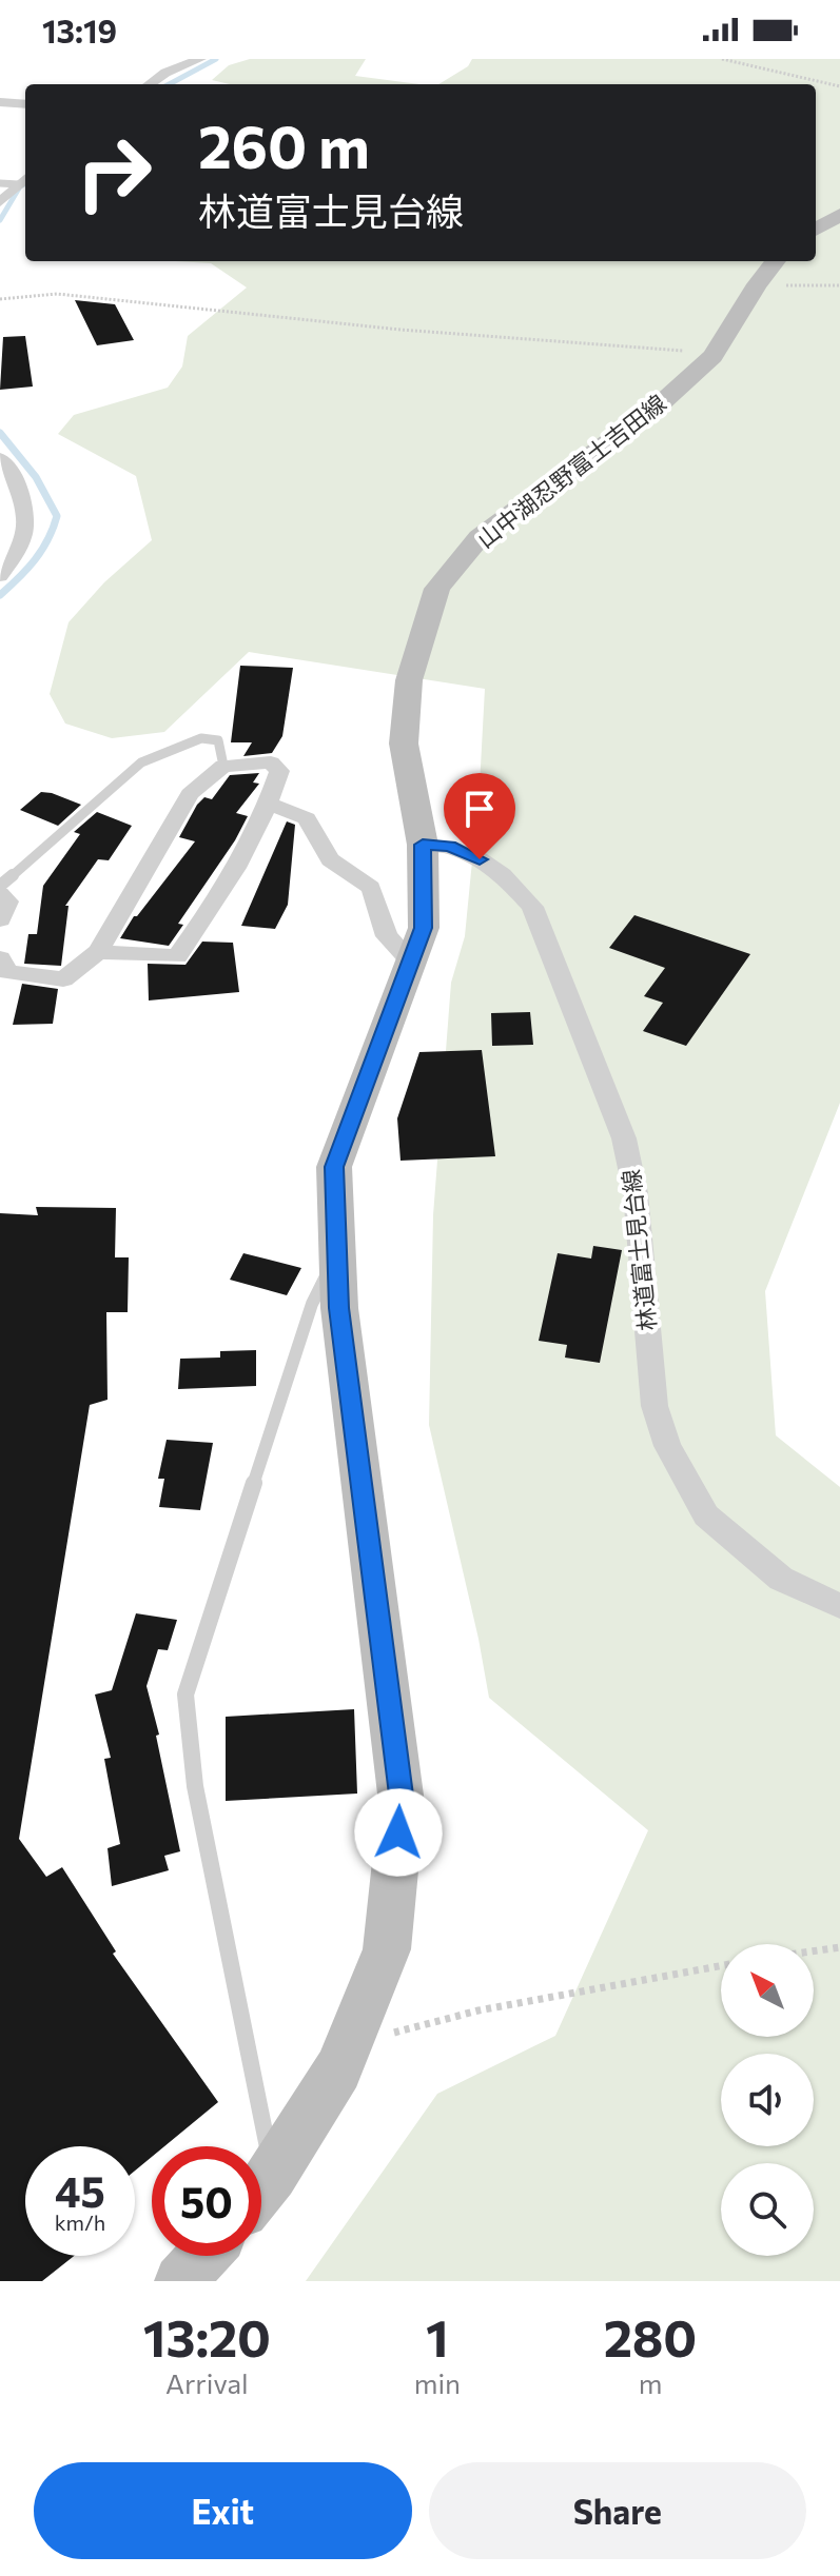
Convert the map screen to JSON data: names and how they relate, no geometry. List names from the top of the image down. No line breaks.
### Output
{"streets":{"main road":["山中湖忍野富士吉田線"],"street":["林道富士見台線"]},"crossings":[["山中湖忍野富士吉田線","林道富士見台線"]],"north":"top left","page":{"status":"13:19","turn":["260 m","林道富士見台線"],"speed":"45 km/h","limit":"50","eta":["13:20","Arrival","1","min","280","m"],"buttons":["Exit","Share"]}}
